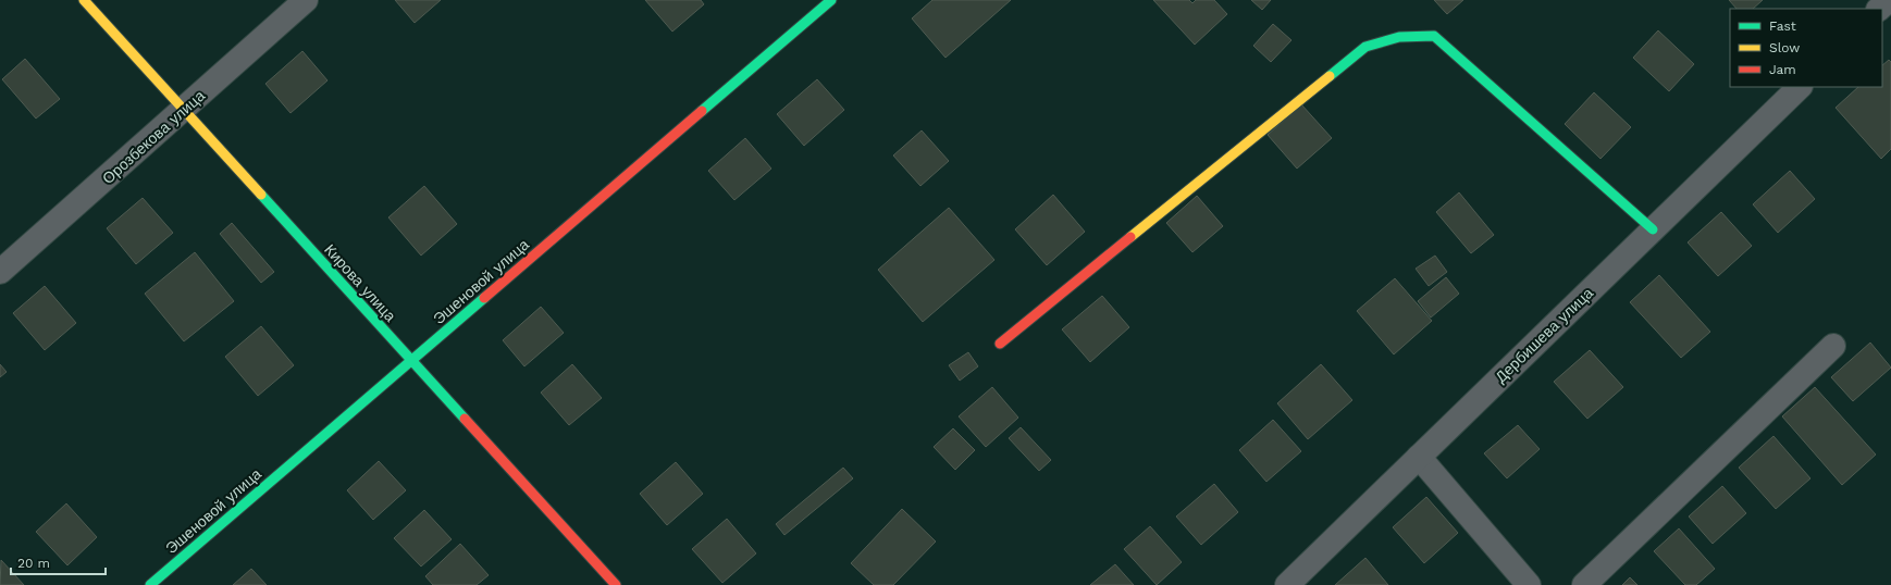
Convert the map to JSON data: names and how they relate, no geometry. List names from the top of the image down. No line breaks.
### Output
{"streets":{"street":["Орозбекова улица","Эшеновой улица","Кирова улица","Дербишева улица"]},"crossings":[["Орозбекова улица","Кирова улица"],["Эшеновой улица","Кирова улица"]],"legend":["Fast","Slow","Jam"],"scale_bar":"20 m"}
